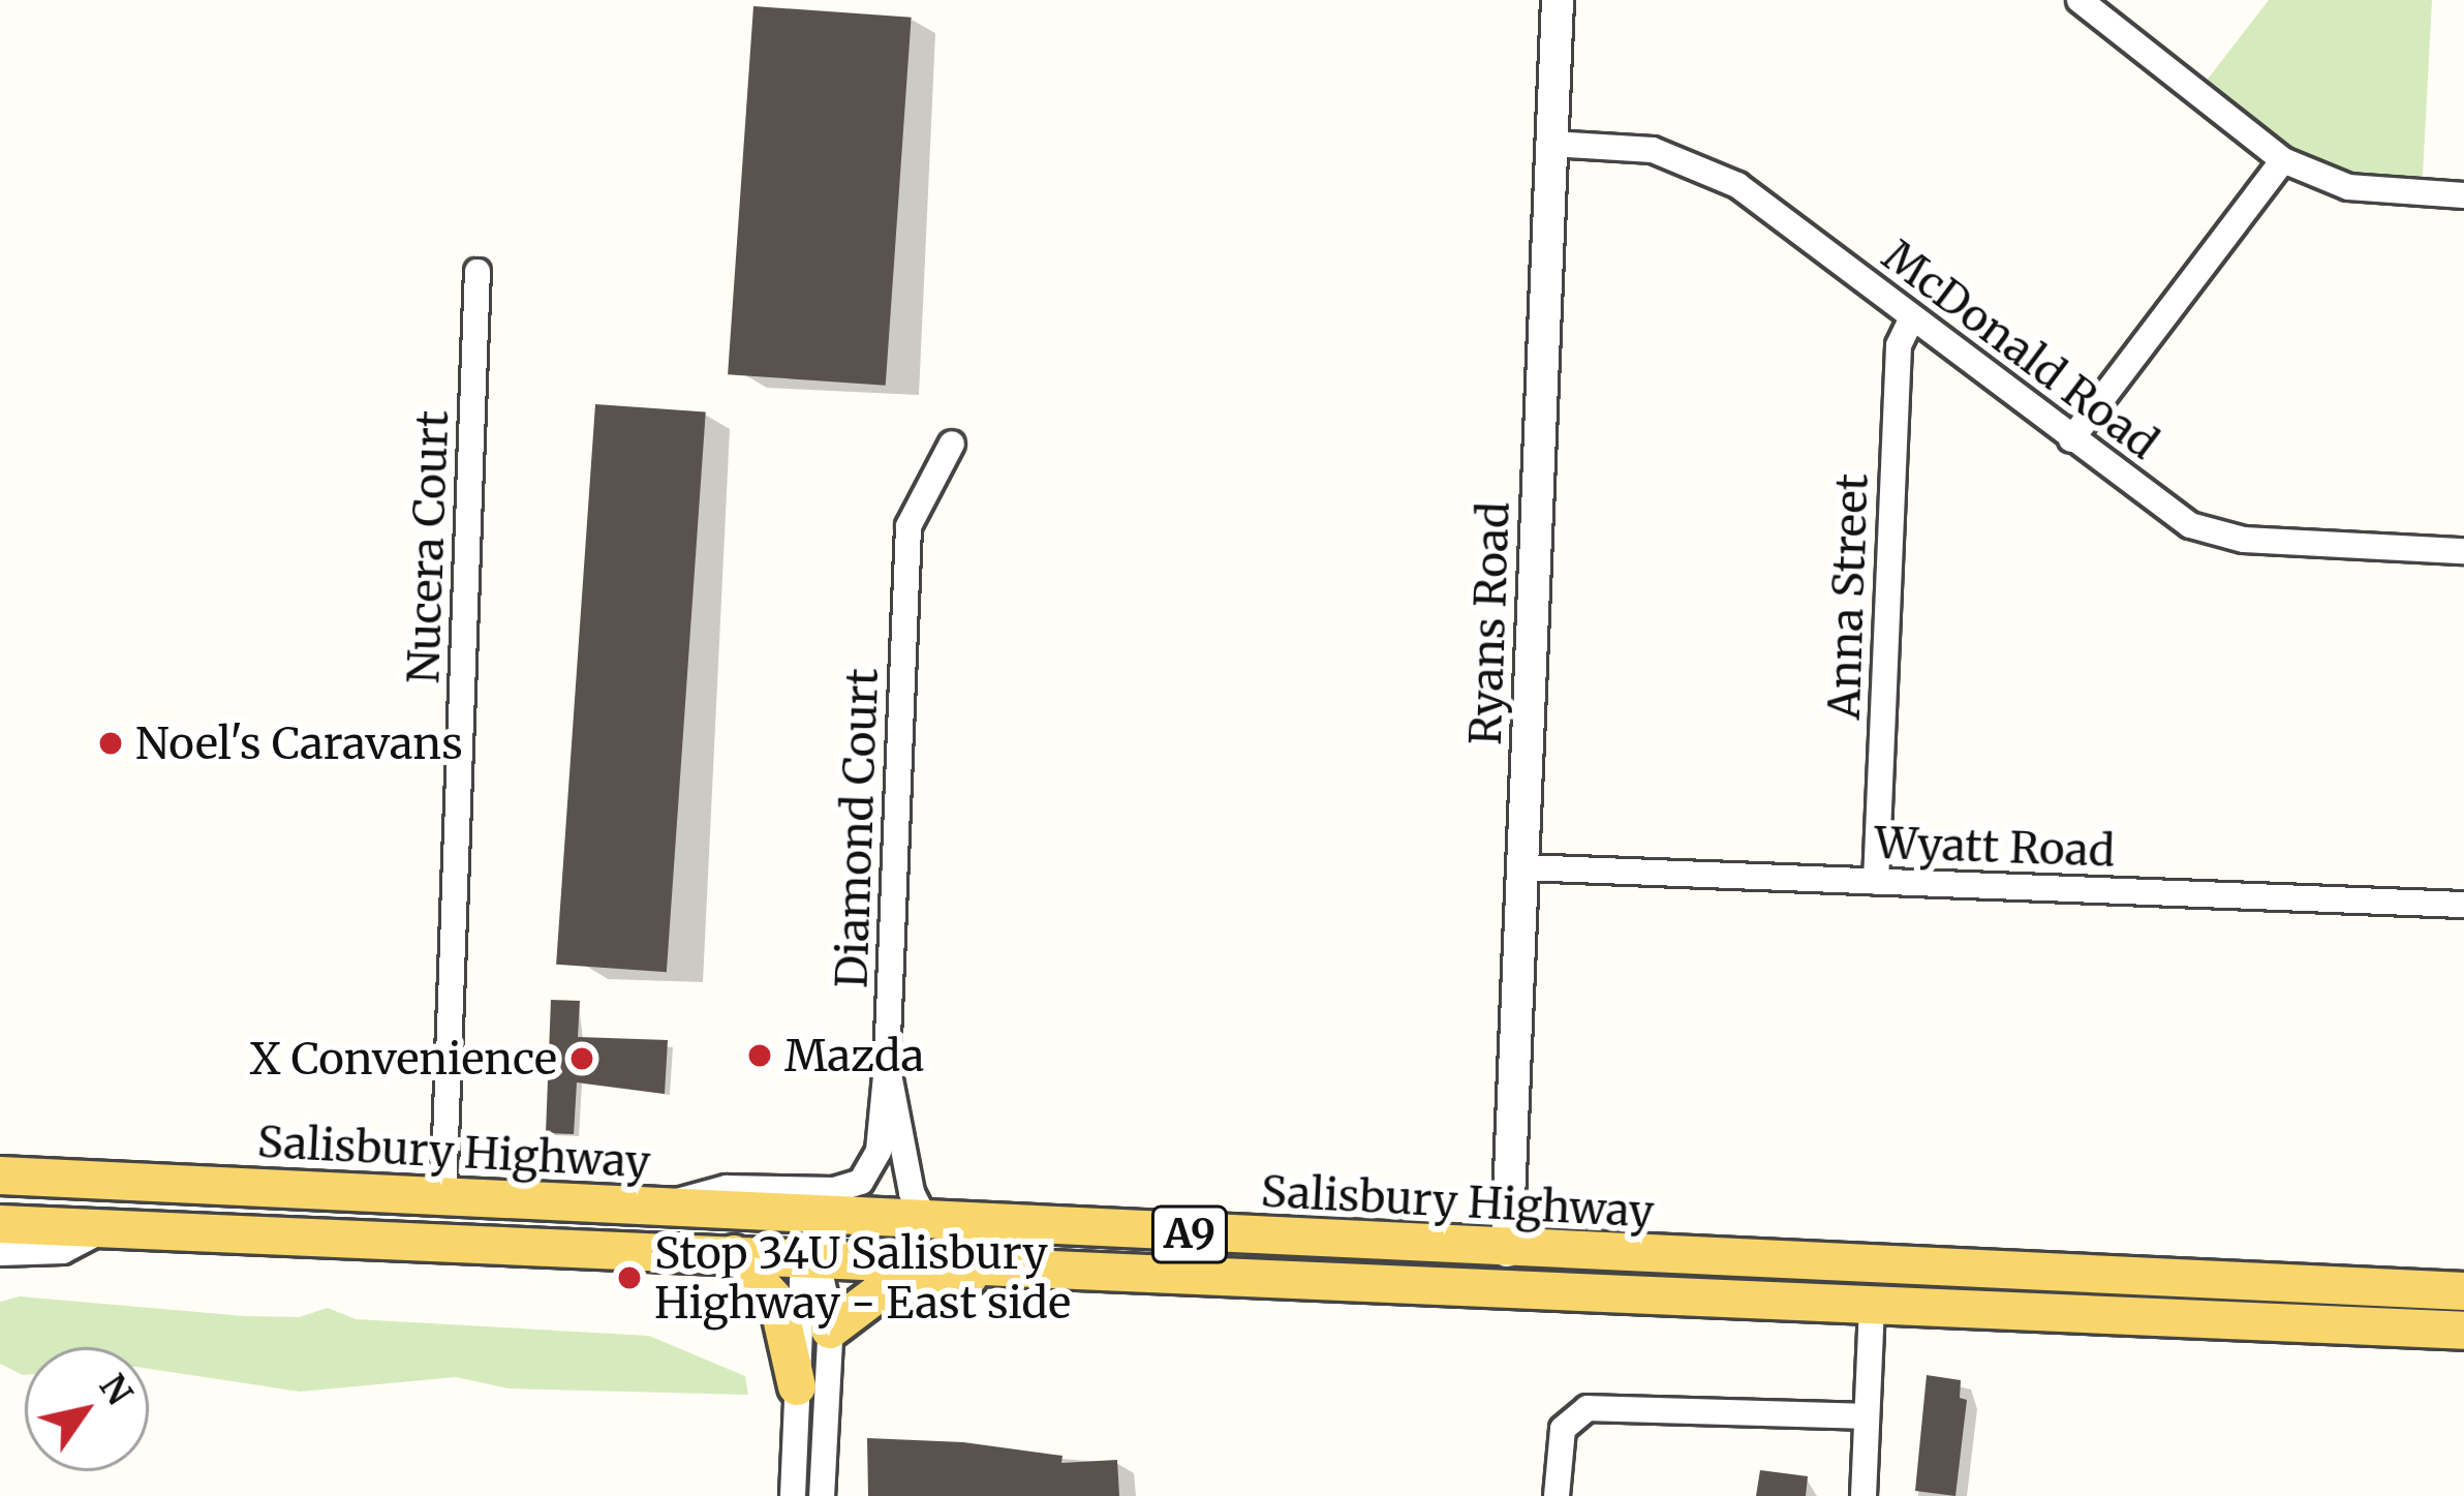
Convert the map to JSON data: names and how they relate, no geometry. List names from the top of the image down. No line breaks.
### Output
{"streets":{"main road":["Salisbury Highway","A9"],"street":["McDonald Road","Nucera Court","Anna Street","Ryans Road","Diamond Court","Wyatt Road"]},"crossings":[["McDonald Road","Anna Street"],["McDonald Road","Ryans Road"],["Nucera Court","Salisbury Highway"],["Anna Street","Wyatt Road"],["Ryans Road","Wyatt Road"],["Ryans Road","Salisbury Highway"],["Diamond Court","Salisbury Highway"]],"places":["Noel's Caravans","Mazda","X Convenience","Stop 34U Salisbury Highway - East side"],"north":"top right"}
